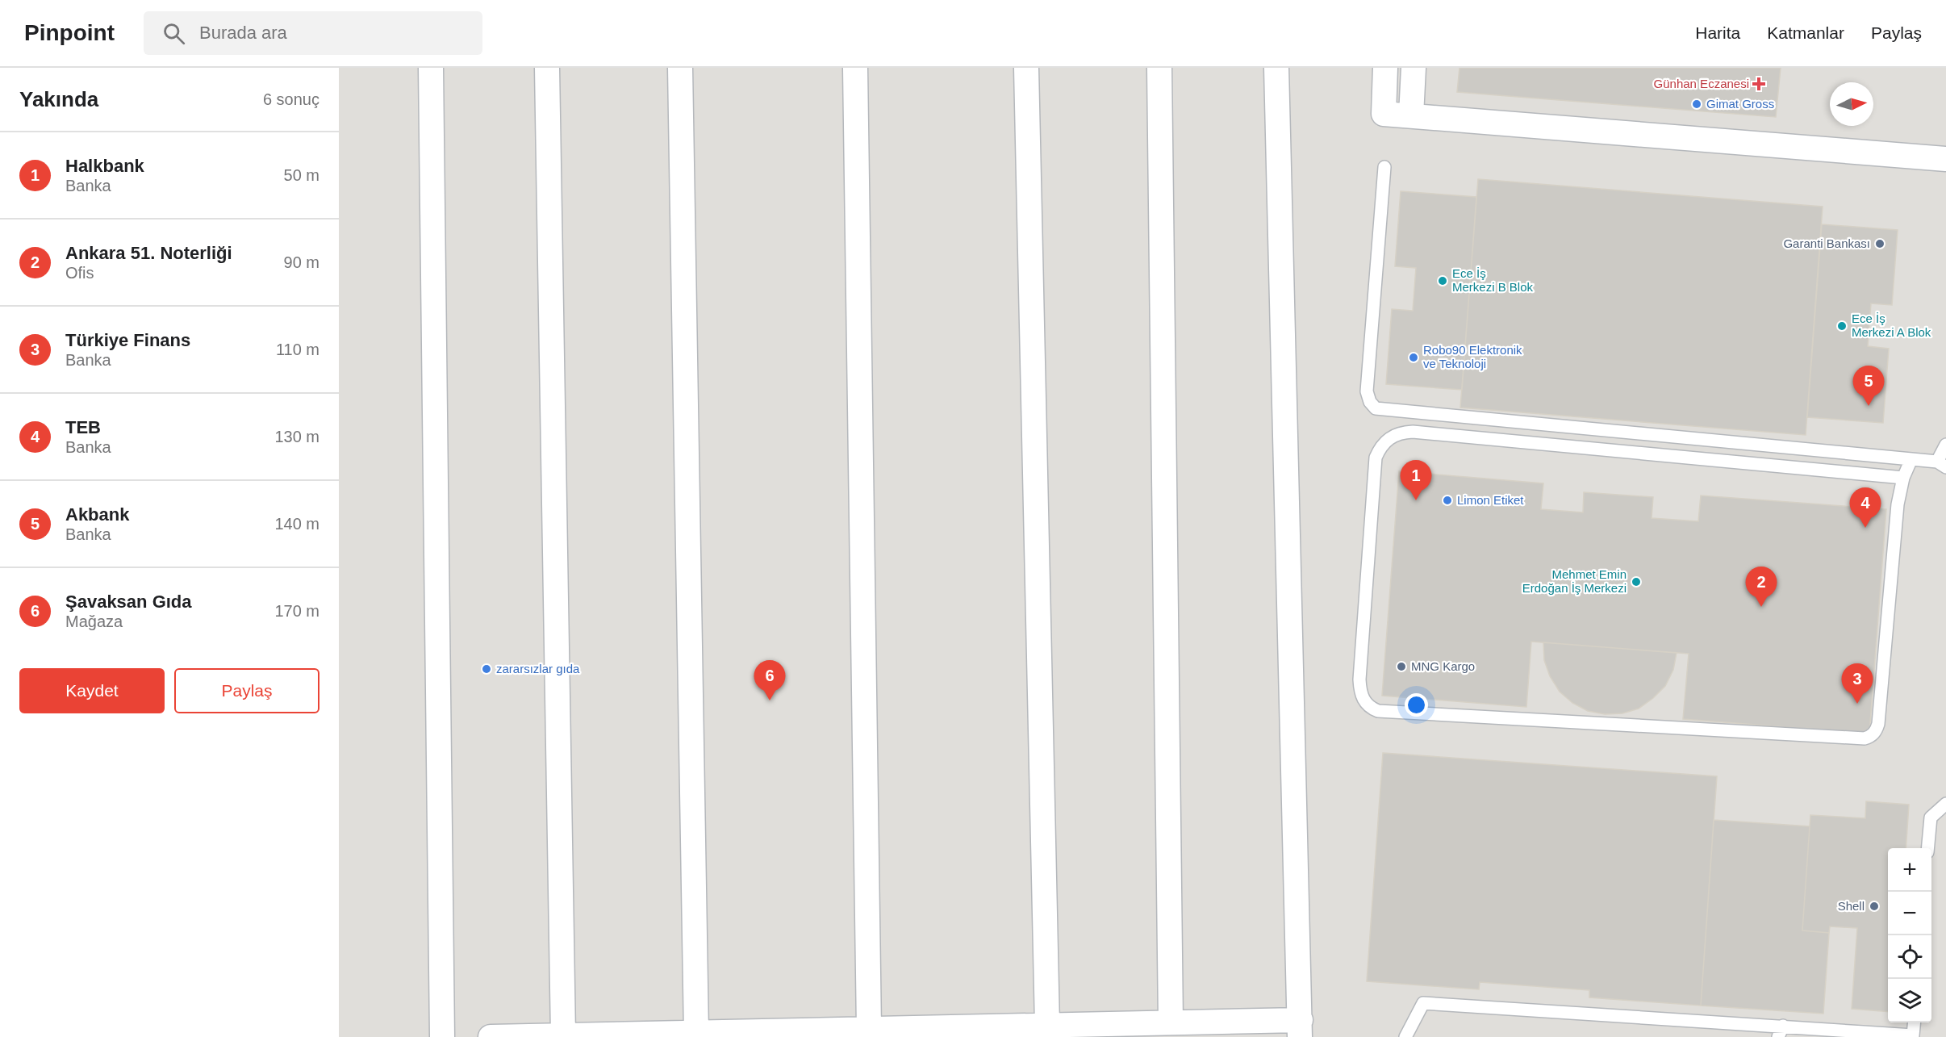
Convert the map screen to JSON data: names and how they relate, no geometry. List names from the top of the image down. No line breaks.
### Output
{"places":{"health":["Günhan Eczanesi"],"other":["Gimat Gross","Garanti Bankası","Ece İş Merkezi B Blok","Ece İş Merkezi A Blok","Robo90 Elektronik ve Teknoloji","Limon Etiket","Mehmet Emin Erdoğan İş Merkezi","MNG Kargo","zararsızlar gıda","Shell"]},"north":"right","page":{"header":"Pinpoint","search":"Burada ara","nav":["Harita","Katmanlar","Paylaş"],"heading":["Yakında","6 sonuç"],"list":[{"mark":"1","name":"Halkbank","note":"Banka","value":"50 m"},{"mark":"2","name":"Ankara 51. Noterliği","note":"Ofis","value":"90 m"},{"mark":"3","name":"Türkiye Finans","note":"Banka","value":"110 m"},{"mark":"4","name":"TEB","note":"Banka","value":"130 m"},{"mark":"5","name":"Akbank","note":"Banka","value":"140 m"},{"mark":"6","name":"Şavaksan Gıda","note":"Mağaza","value":"170 m"}],"pins":["5","1","4","2","6","3"],"buttons":["Kaydet","Paylaş"],"map_buttons":["+","−"]}}
